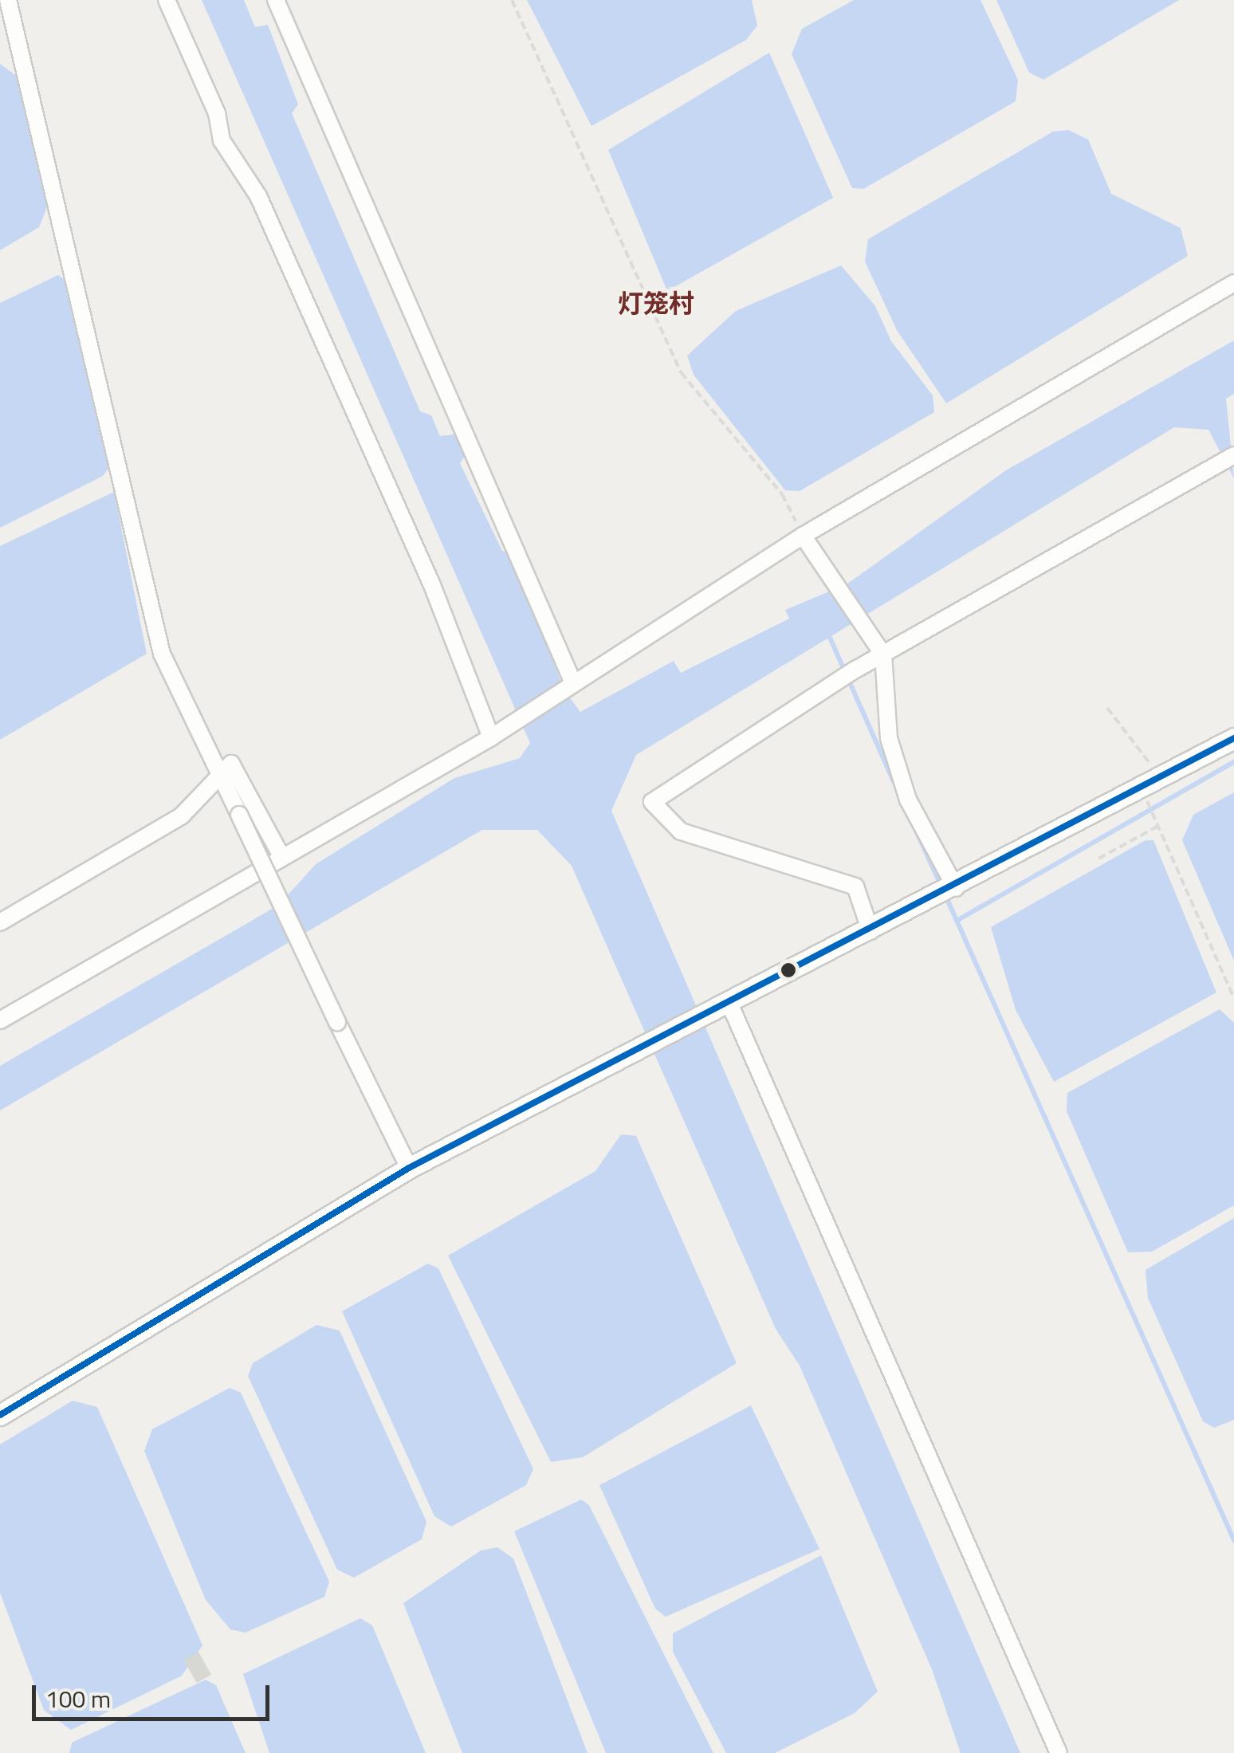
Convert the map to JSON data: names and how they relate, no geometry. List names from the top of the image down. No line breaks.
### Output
{"districts":["灯笼村"],"scale_bar":"100 m"}
